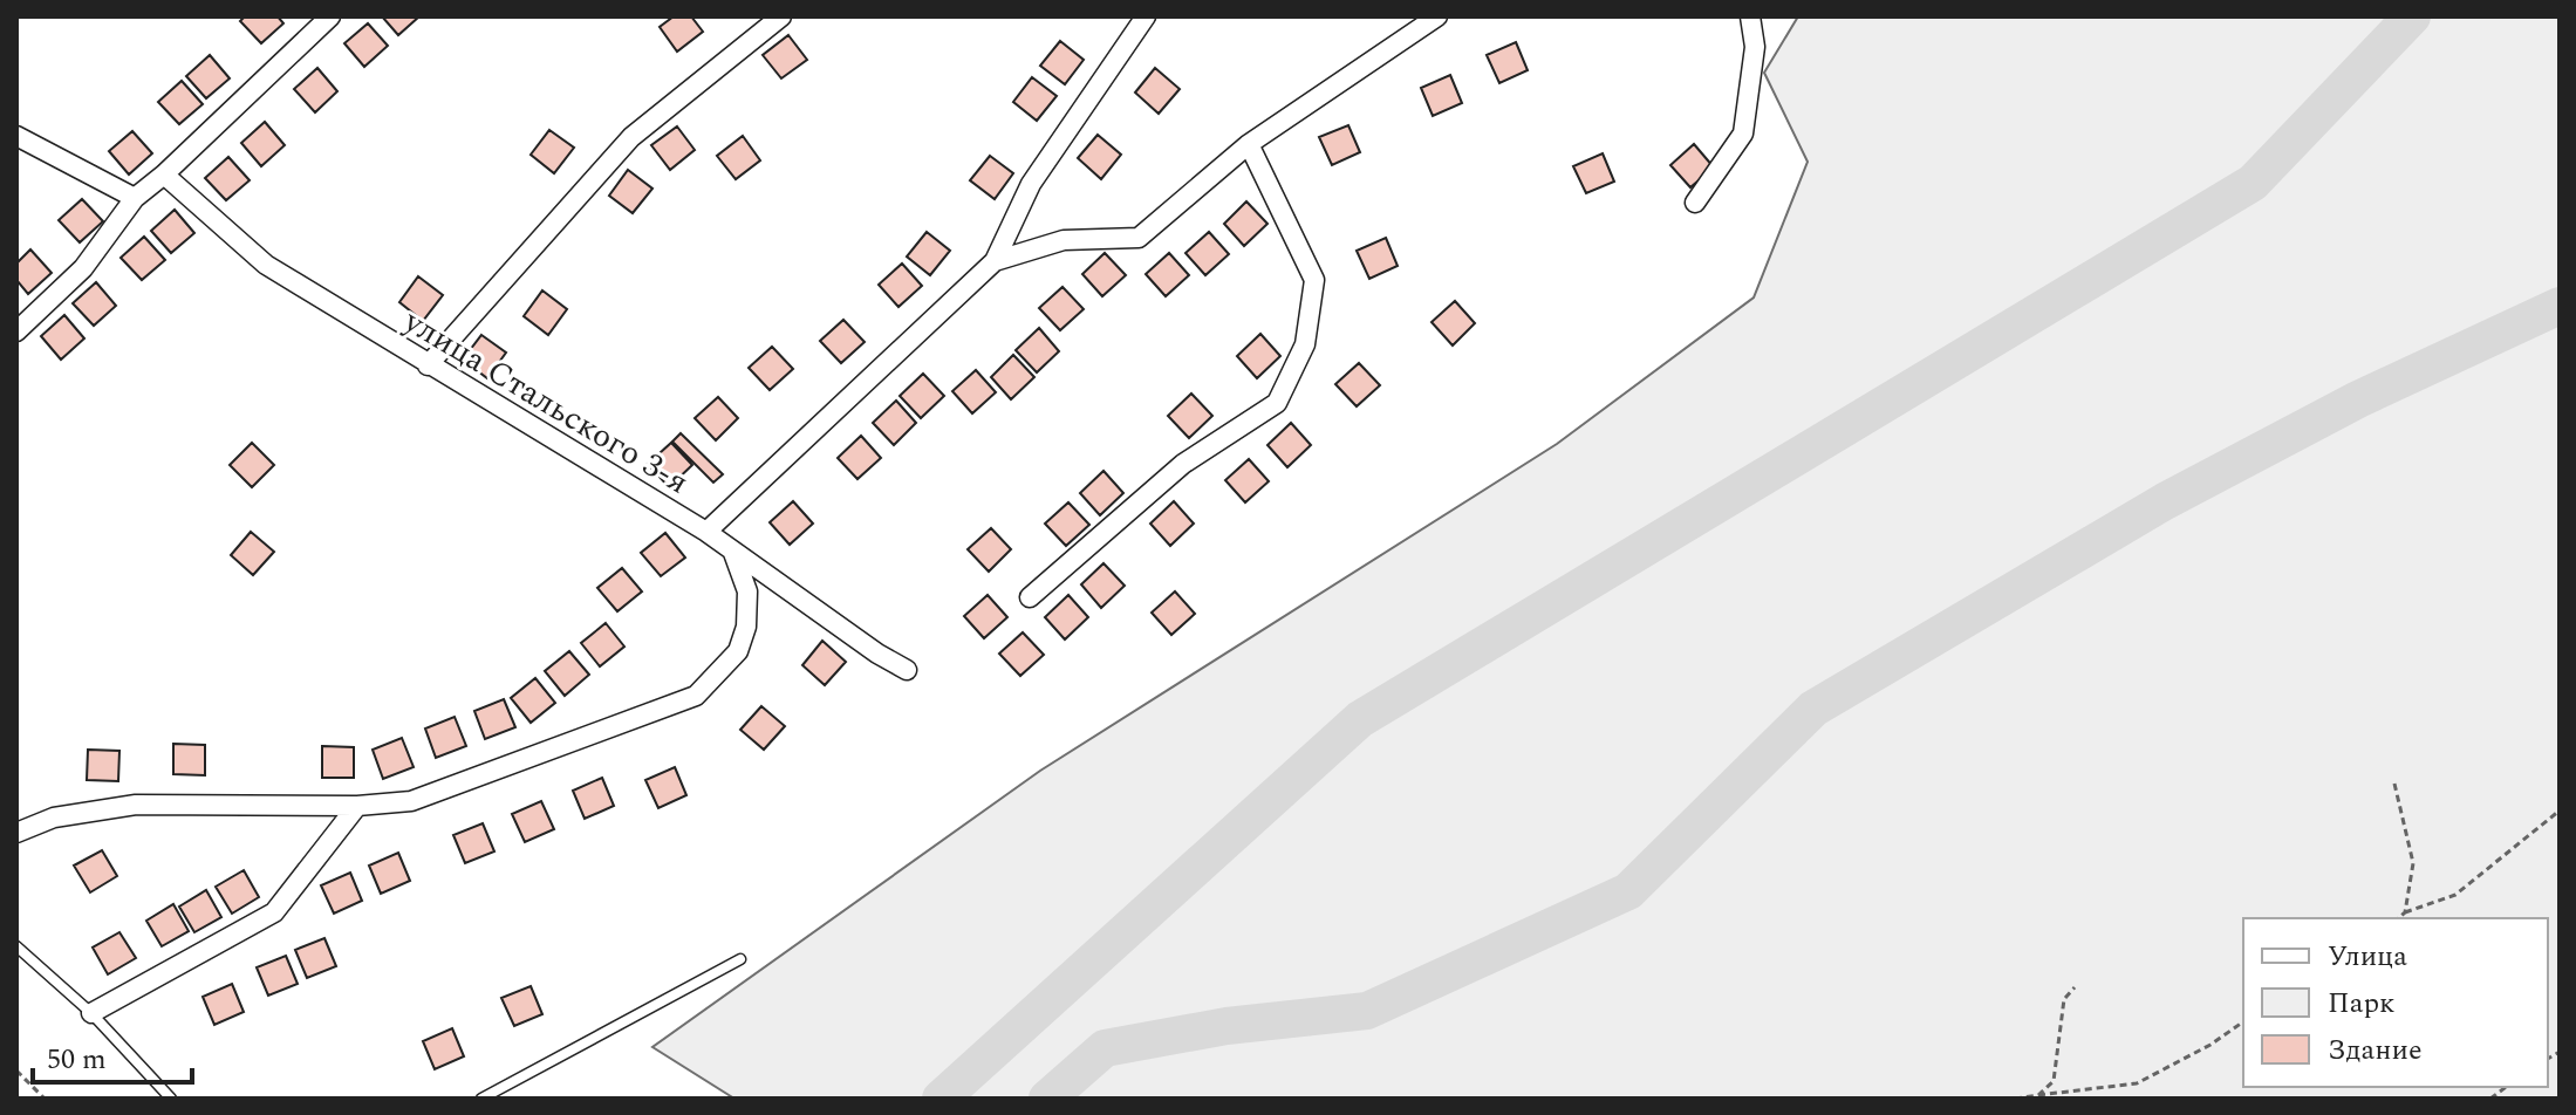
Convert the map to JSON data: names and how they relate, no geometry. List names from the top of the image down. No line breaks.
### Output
{"streets":{"street":["улица Стальского 3-я"]},"legend":["Улица","Парк","Здание"],"scale_bar":"50 m"}
